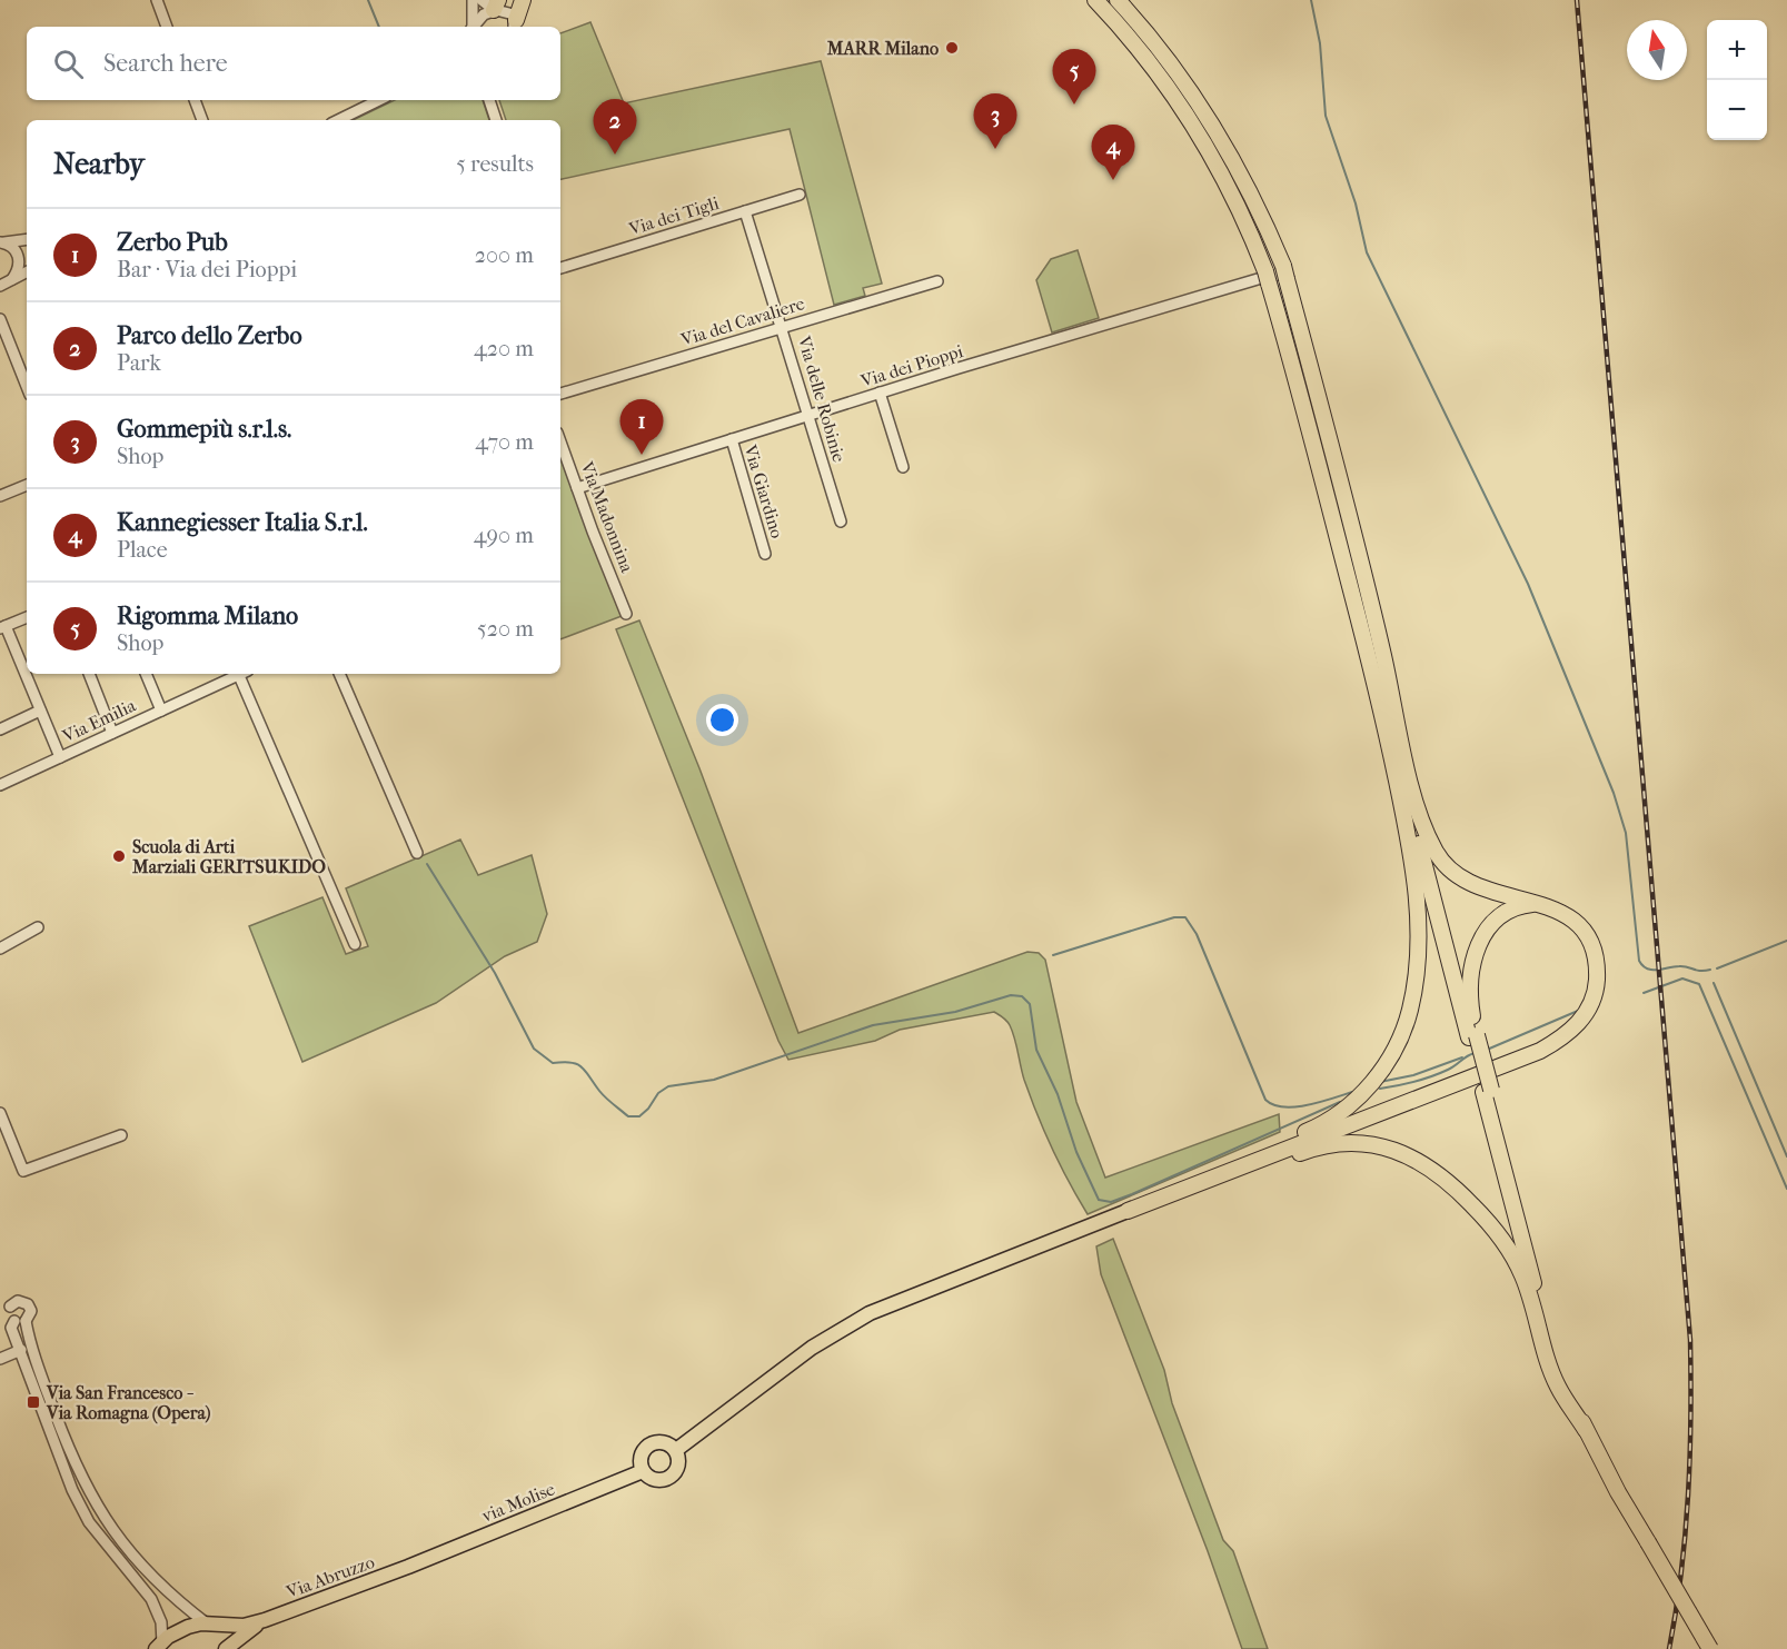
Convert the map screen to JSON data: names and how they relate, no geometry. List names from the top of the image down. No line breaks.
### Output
{"streets":{"main road":["via Molise","Via Abruzzo"],"street":["Via dei Tigli","Via del Cavaliere","Via dei Pioppi","Via delle Robinie","Via Giardino","Via Madonnina","Via Emilia"]},"crossings":[["Via dei Tigli","Via delle Robinie"],["Via del Cavaliere","Via delle Robinie"],["Via dei Pioppi","Via delle Robinie"],["Via dei Pioppi","Via Giardino"],["Via dei Pioppi","Via Madonnina"],["via Molise","Via Abruzzo"]],"places":{"other":["MARR Milano","Scuola di Arti Marziali GERITSUKIDO"],"transit":["Via San Francesco - Via Romagna (Opera)"]},"north":"top","page":{"map_buttons":["+","−"],"search":"Search here","pins":["5","3","2","4","1"],"heading":["Nearby","5 results"],"list":[{"mark":"1","name":"Zerbo Pub","note":"Bar · Via dei Pioppi","value":"200 m"},{"mark":"2","name":"Parco dello Zerbo","note":"Park","value":"420 m"},{"mark":"3","name":"Gommepiù s.r.l.s.","note":"Shop","value":"470 m"},{"mark":"4","name":"Kannegiesser Italia S.r.l.","note":"Place","value":"490 m"},{"mark":"5","name":"Rigomma Milano","note":"Shop","value":"520 m"}]}}
